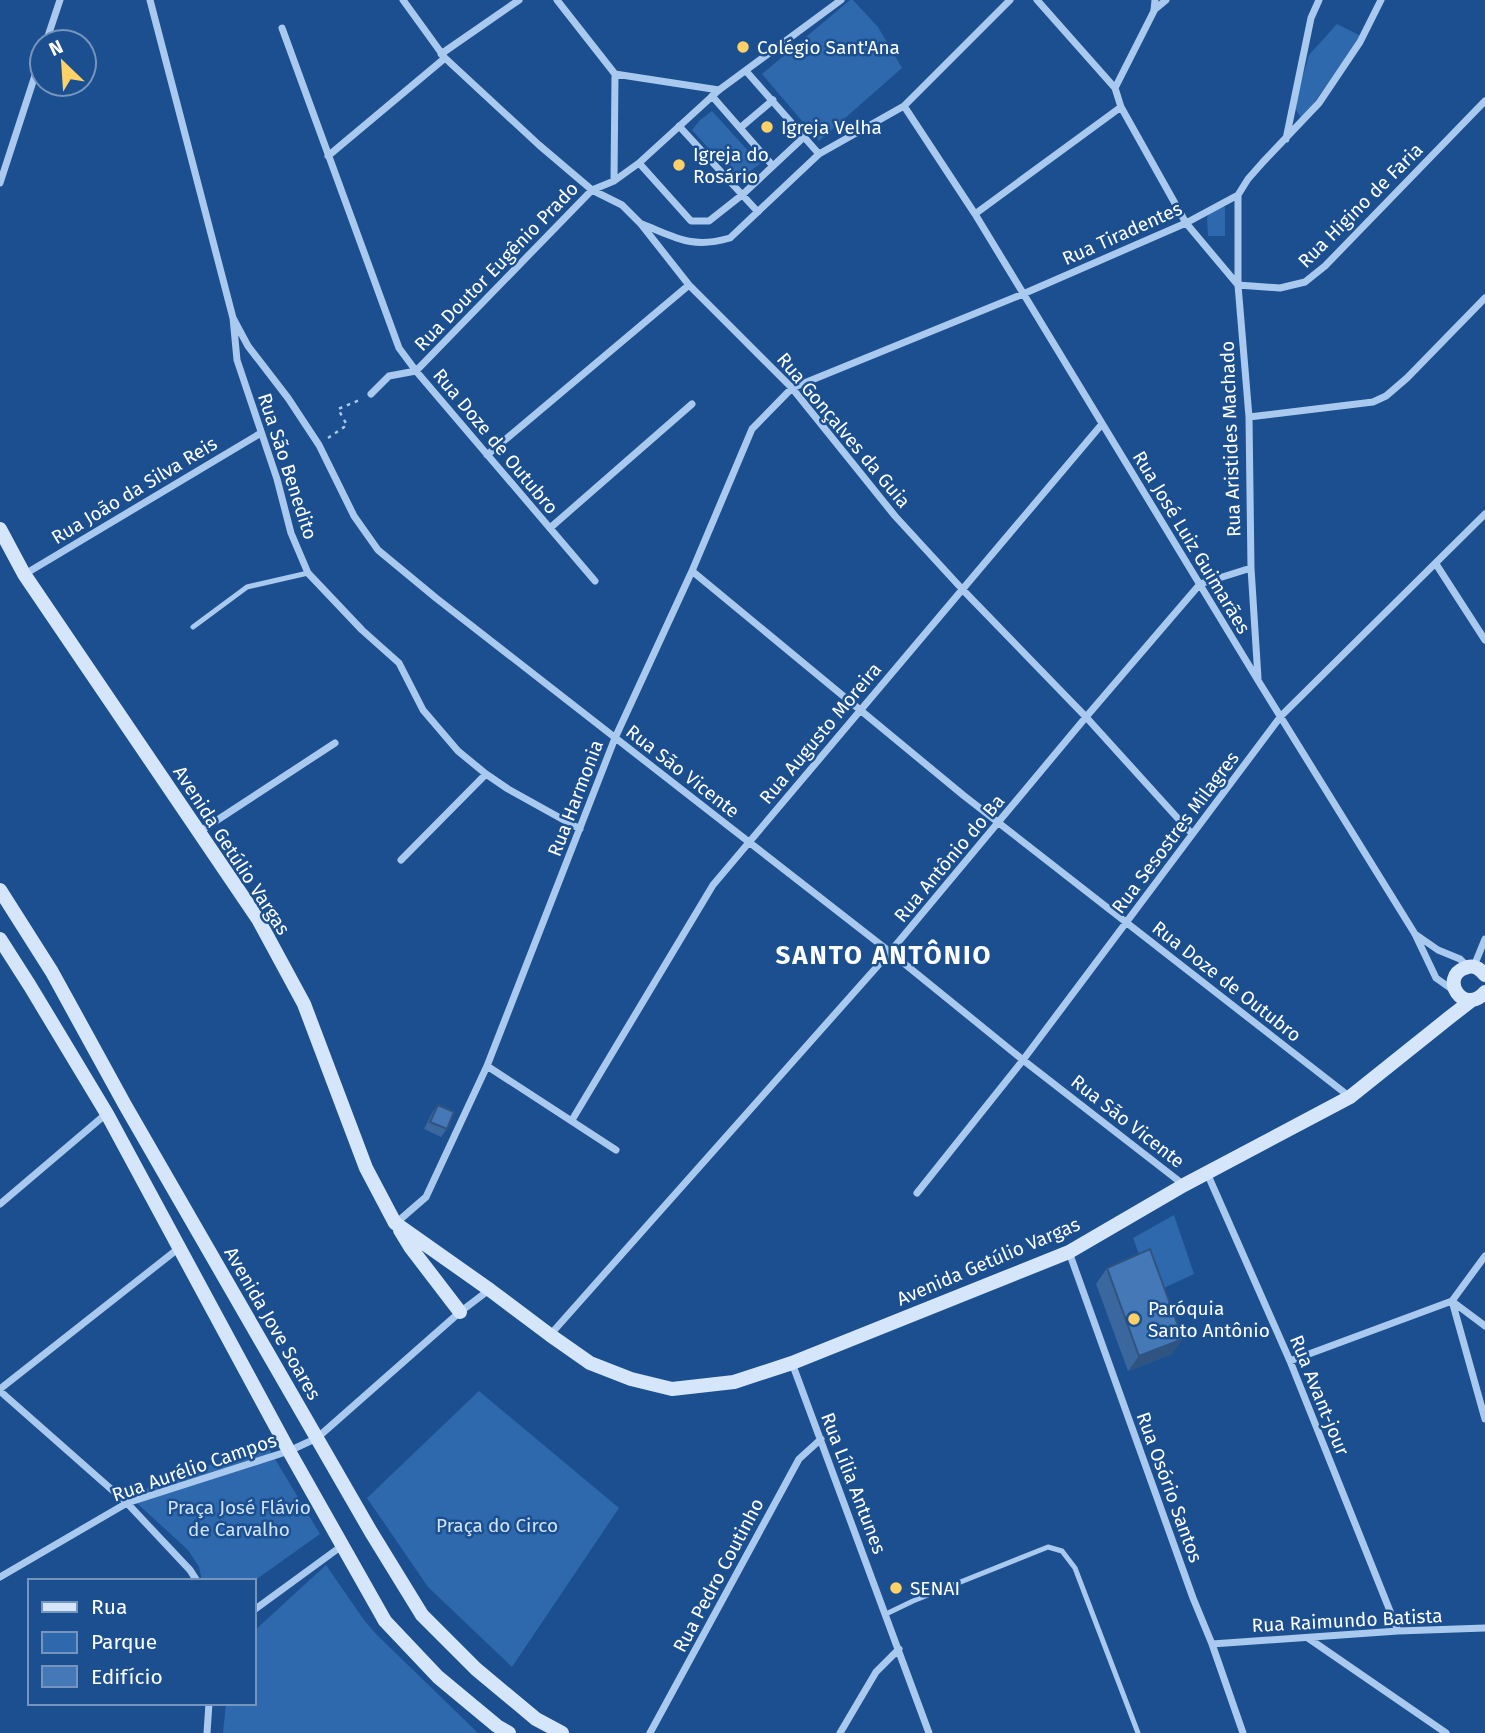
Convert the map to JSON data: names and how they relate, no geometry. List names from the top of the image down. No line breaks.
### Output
{"streets":{"street":["Rua Higino de Faria","Rua Tiradentes","Rua Doutor Eugênio Prado","Rua Gonçalves da Guia","Rua Aristides Machado","Rua Doze de Outubro","Rua São Benedito","Rua João da Silva Reis","Rua José Luiz Guimarães","Rua Augusto Moreira","Rua São Vicente","Rua Harmonia","Rua Sesostres Milagres","Avenida Getúlio Vargas","Rua Antônio do Ba","Avenida Jove Soares","Rua Avant-jour","Rua Aurélio Campos","Rua Lília Antunes","Rua Osório Santos","Rua Pedro Coutinho","Rua Raimundo Batista"]},"crossings":[["Rua Higino de Faria","Rua Aristides Machado"],["Rua Tiradentes","Rua Gonçalves da Guia"],["Rua Tiradentes","Rua Aristides Machado"],["Rua Tiradentes","Rua José Luiz Guimarães"],["Rua Tiradentes","Rua Harmonia"],["Rua Doutor Eugênio Prado","Rua Gonçalves da Guia"],["Rua Doutor Eugênio Prado","Rua Doze de Outubro"],["Rua Gonçalves da Guia","Rua Augusto Moreira"],["Rua Gonçalves da Guia","Rua Harmonia"],["Rua Gonçalves da Guia","Rua Sesostres Milagres"],["Rua Gonçalves da Guia","Rua Antônio do Ba"],["Rua Aristides Machado","Rua José Luiz Guimarães"],["Rua Doze de Outubro","Rua Augusto Moreira"],["Rua Doze de Outubro","Rua Harmonia"],["Rua Doze de Outubro","Rua Sesostres Milagres"],["Rua Doze de Outubro","Avenida Getúlio Vargas"],["Rua Doze de Outubro","Rua Antônio do Ba"],["Rua São Benedito","Rua João da Silva Reis"],["Rua São Benedito","Rua São Vicente"],["Rua São Benedito","Rua Harmonia"],["Rua João da Silva Reis","Avenida Getúlio Vargas"],["Rua José Luiz Guimarães","Rua Augusto Moreira"],["Rua José Luiz Guimarães","Rua Sesostres Milagres"],["Rua José Luiz Guimarães","Rua Antônio do Ba"],["Rua Augusto Moreira","Rua São Vicente"],["Rua São Vicente","Rua Harmonia"],["Rua São Vicente","Rua Sesostres Milagres"],["Rua São Vicente","Avenida Getúlio Vargas"],["Rua São Vicente","Rua Antônio do Ba"],["Rua Harmonia","Avenida Getúlio Vargas"],["Avenida Getúlio Vargas","Rua Antônio do Ba"],["Avenida Getúlio Vargas","Rua Avant-jour"],["Avenida Getúlio Vargas","Rua Lília Antunes"],["Avenida Getúlio Vargas","Rua Osório Santos"],["Rua Avant-jour","Rua Raimundo Batista"],["Rua Lília Antunes","Rua Pedro Coutinho"],["Rua Osório Santos","Rua Raimundo Batista"]],"districts":["SANTO ANTÔNIO"],"parks":["Praça José Flávio de Carvalho","Praça do Circo"],"places":["Colégio Sant'Ana","Igreja Velha","Igreja do Rosário","Paróquia Santo Antônio","SENAI"],"legend":["Rua","Parque","Edifício"],"north":"top left"}
